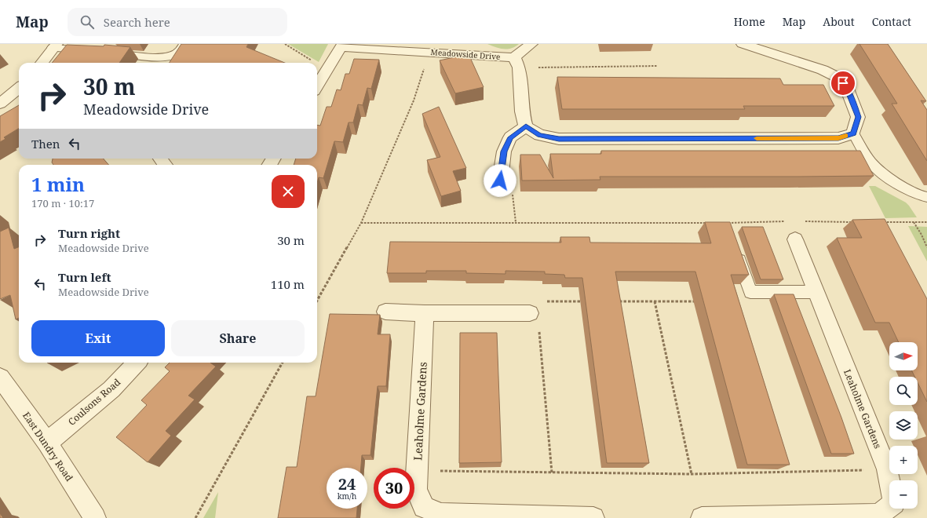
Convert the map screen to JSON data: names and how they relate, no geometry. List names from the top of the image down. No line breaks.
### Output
{"streets":{"street":["Meadowside Drive","Coulsons Road","Leaholme Gardens","East Dundry Road"]},"crossings":[["Coulsons Road","East Dundry Road"]],"north":"right","page":{"header":"Map","search":"Search here","nav":["Home","Map","About","Contact"],"turn":["30 m","Meadowside Drive"],"then":"Then","heading":["1 min","170 m · 10:17"],"list":[{"name":"Turn right","note":"Meadowside Drive","value":"30 m"},{"name":"Turn left","note":"Meadowside Drive","value":"110 m"}],"buttons":["Exit","Share"],"map_buttons":["+","−"],"speed":"24 km/h","limit":"30"}}
